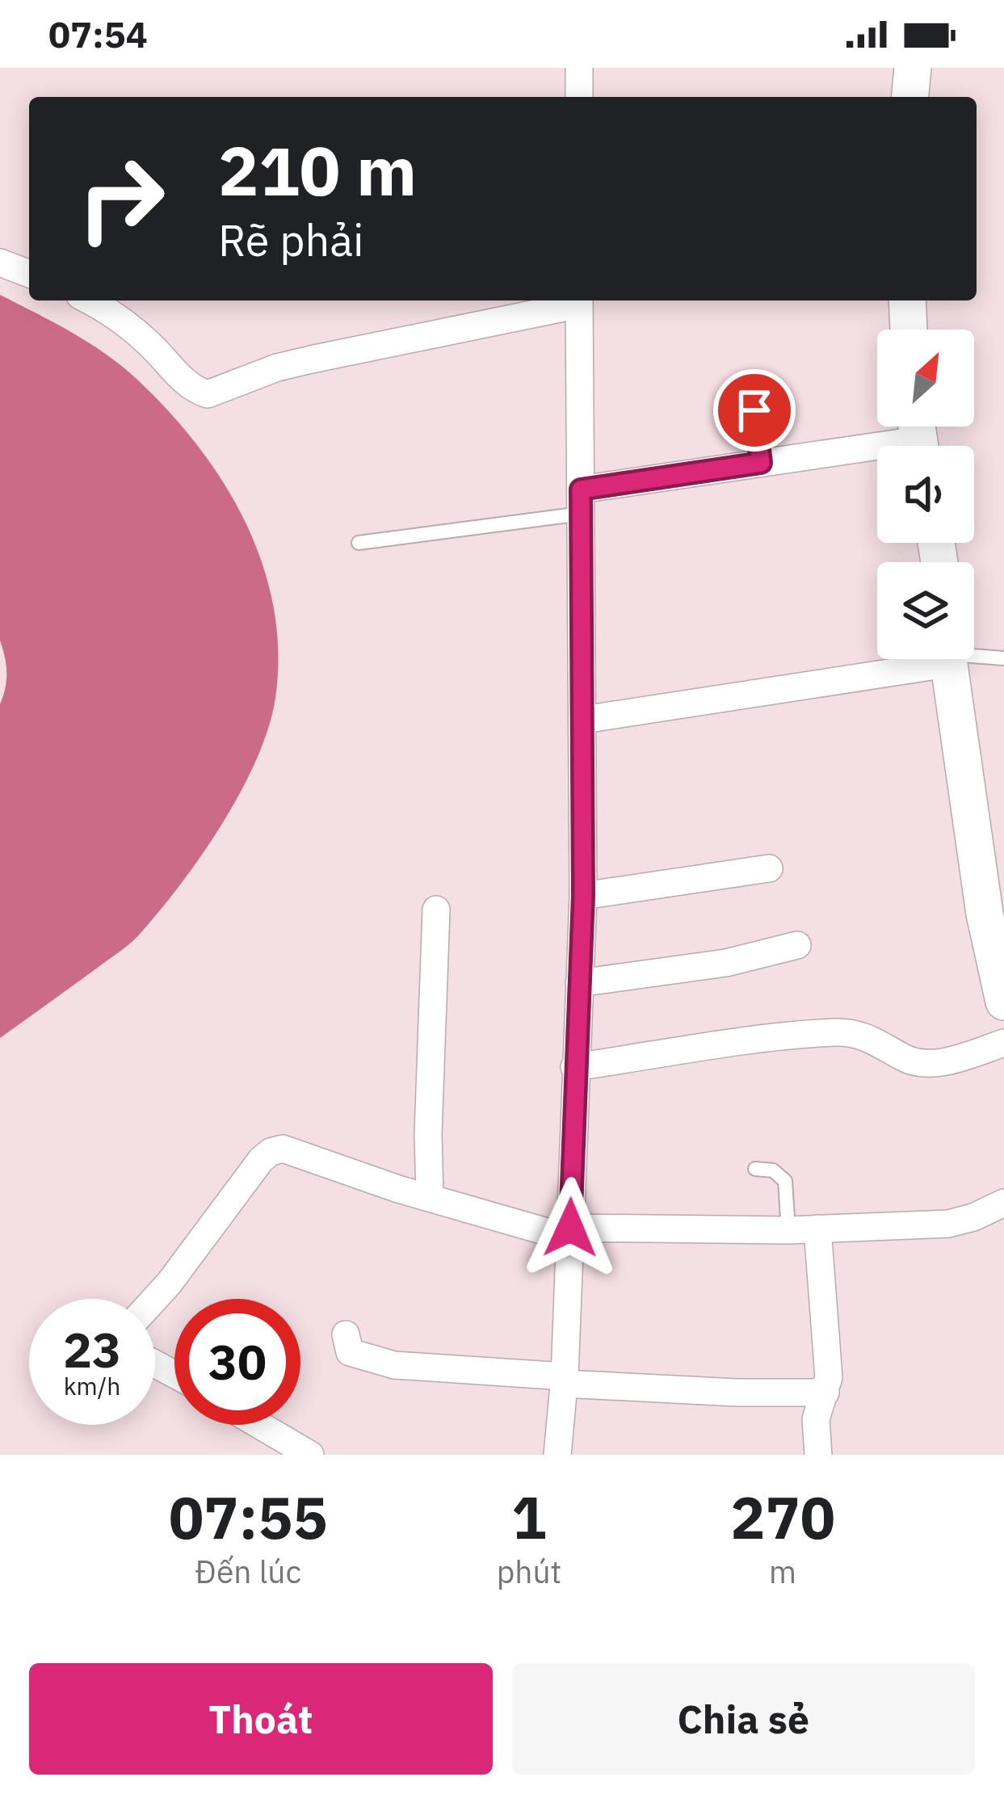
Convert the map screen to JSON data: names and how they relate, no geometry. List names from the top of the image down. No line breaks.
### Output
{"north":"top right","page":{"status":"07:54","turn":["210 m","Rẽ phải"],"speed":"23 km/h","limit":"30","eta":["07:55","Đến lúc","1","phút","270","m"],"buttons":["Thoát","Chia sẻ"]}}
